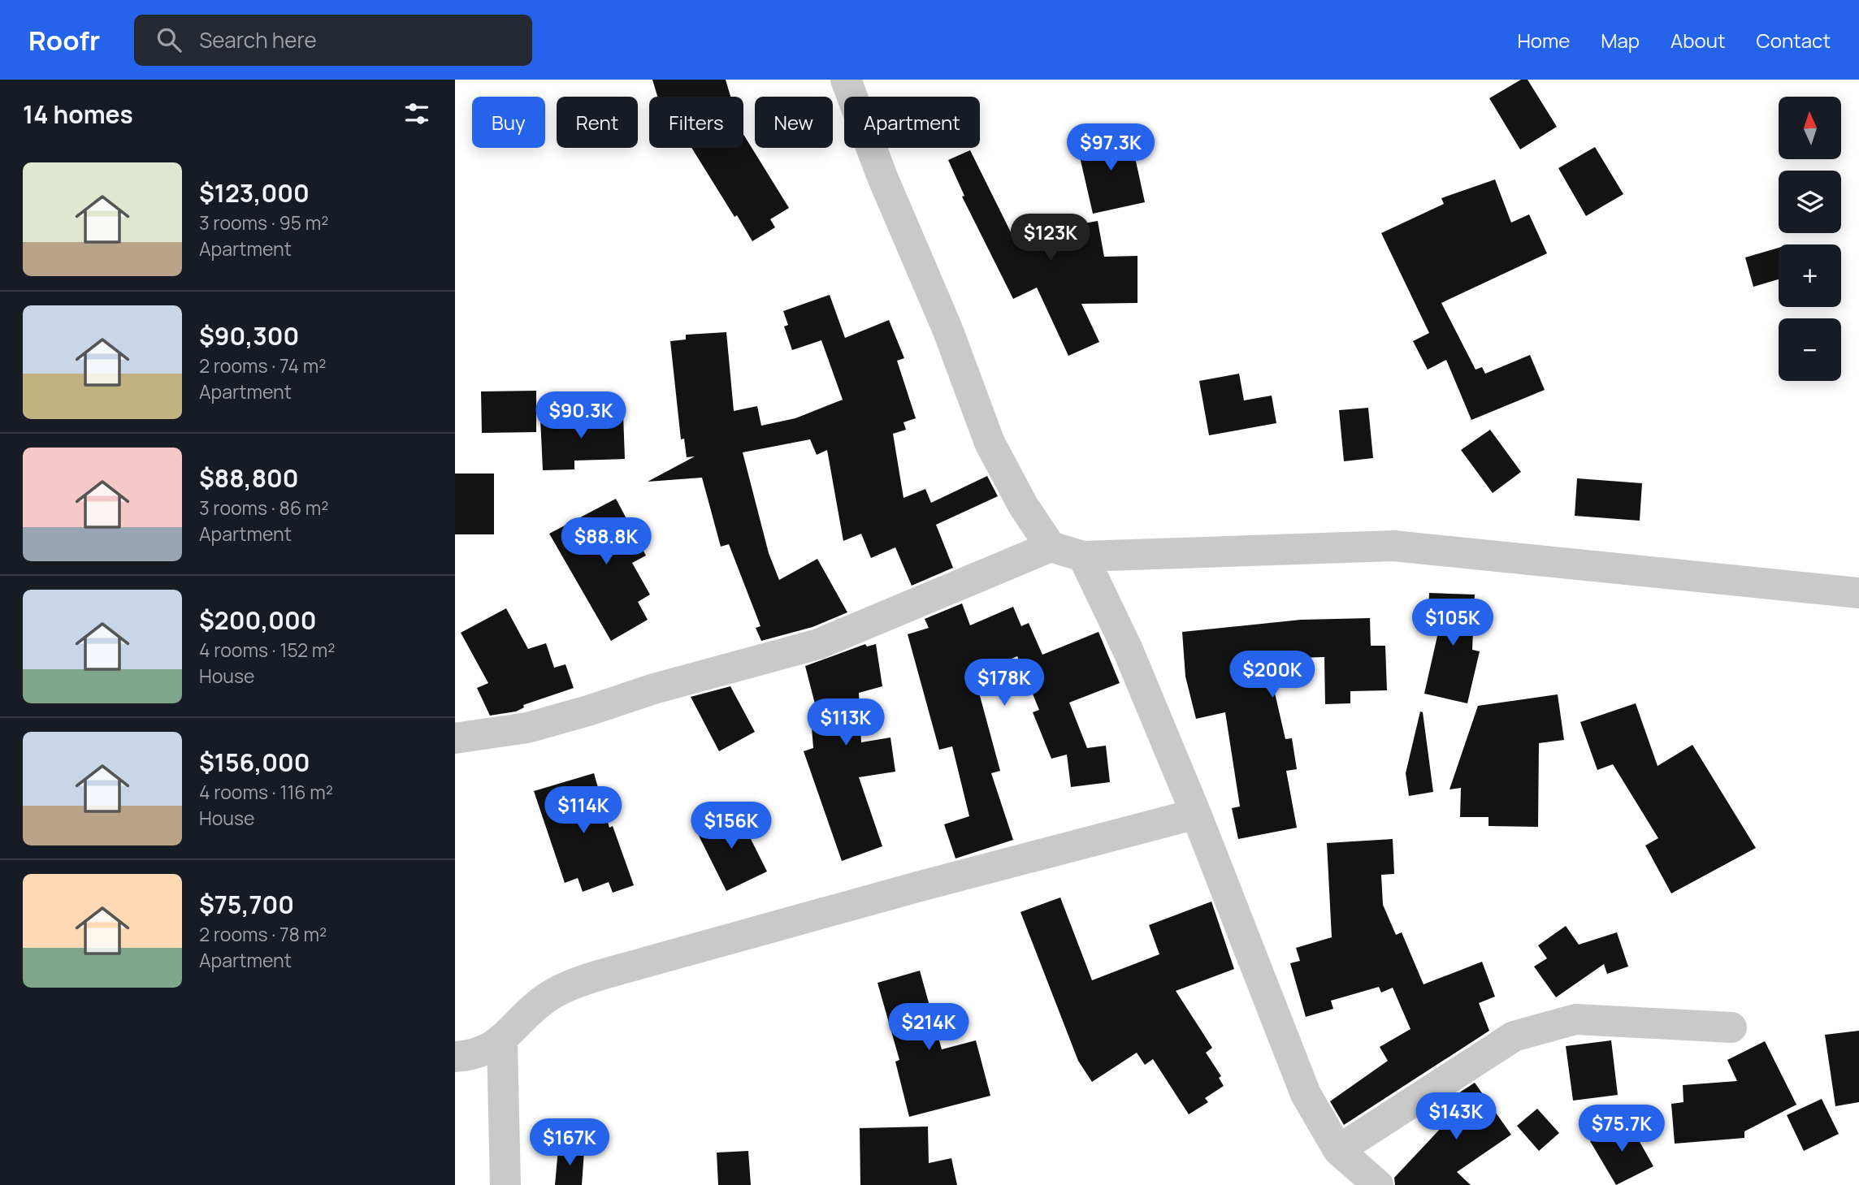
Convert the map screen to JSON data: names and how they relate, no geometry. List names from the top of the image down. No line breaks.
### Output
{"north":"top","page":{"header":"Roofr","search":"Search here","nav":["Home","Map","About","Contact"],"heading":"14 homes","map_buttons":["+","−"],"chip":["Buy","Rent","Filters","New","Apartment"],"price":["$97.3K","$123K","$90.3K","$88.8K","$105K","$200K","$178K","$113K","$114K","$156K","$214K","$143K","$75.7K","$167K"],"list":[{"name":"$123,000","note":"3 rooms · 95 m² · Apartment"},{"name":"$90,300","note":"2 rooms · 74 m² · Apartment"},{"name":"$88,800","note":"3 rooms · 86 m² · Apartment"},{"name":"$200,000","note":"4 rooms · 152 m² · House"},{"name":"$156,000","note":"4 rooms · 116 m² · House"},{"name":"$75,700","note":"2 rooms · 78 m² · Apartment"}]}}
